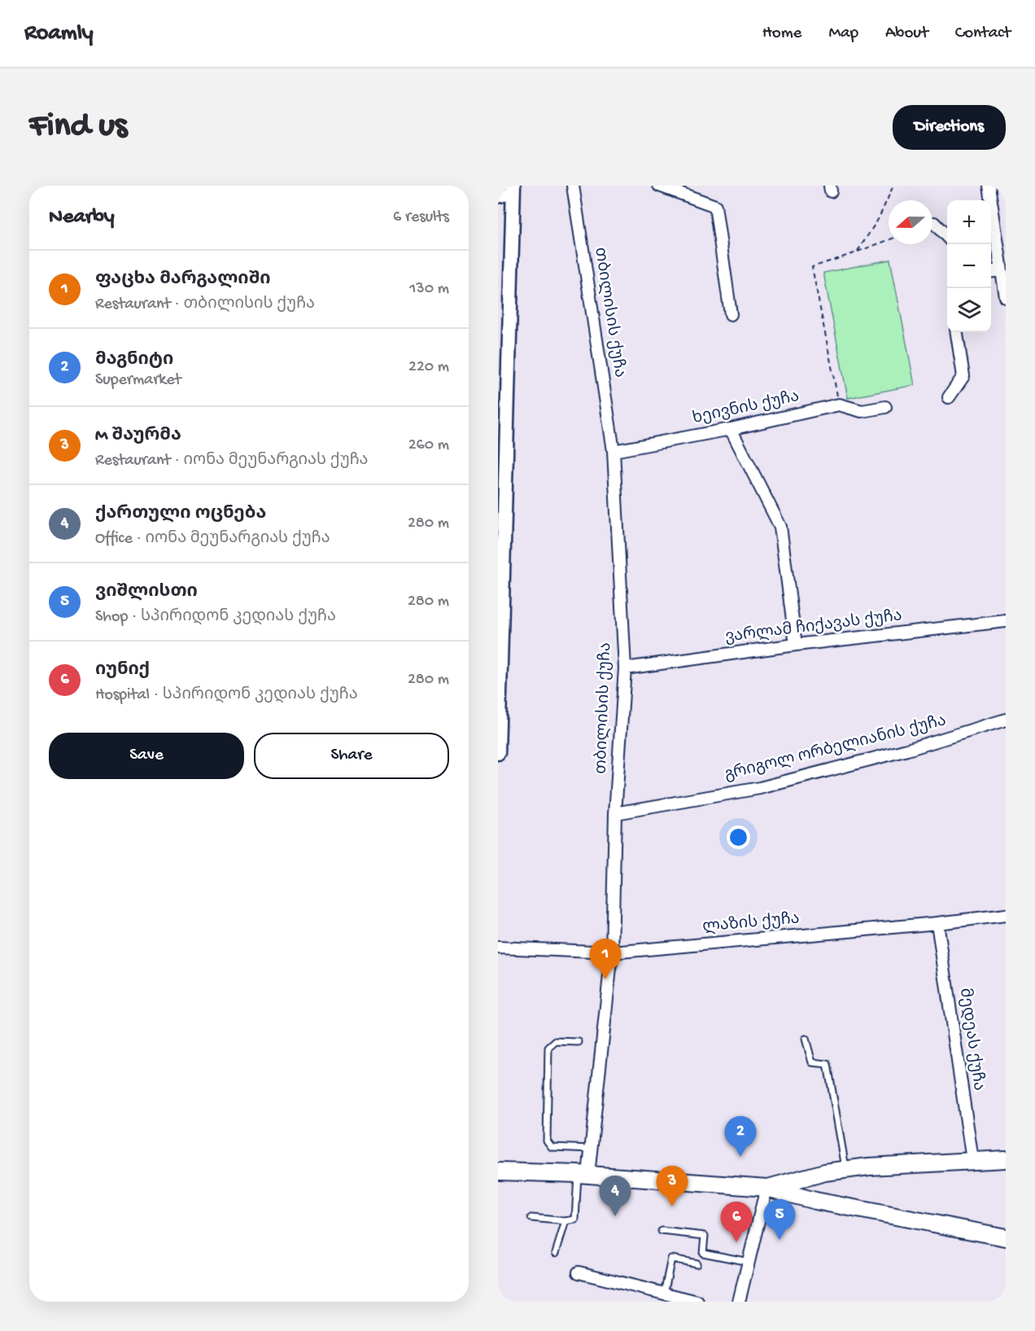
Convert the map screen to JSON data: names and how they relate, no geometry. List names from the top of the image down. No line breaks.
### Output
{"streets":{"street":["თბილისის ქუჩა","ხეივნის ქუჩა","ვარლამ ჩიქავას ქუჩა","გრიგოლ ორბელიანის ქუჩა","ლაზის ქუჩა","მედეას ქუჩა"]},"crossings":[["თბილისის ქუჩა","ხეივნის ქუჩა"],["თბილისის ქუჩა","ვარლამ ჩიქავას ქუჩა"],["თბილისის ქუჩა","გრიგოლ ორბელიანის ქუჩა"],["თბილისის ქუჩა","ლაზის ქუჩა"],["ლაზის ქუჩა","მედეას ქუჩა"]],"north":"left","page":{"header":"Roamly","nav":["Home","Map","About","Contact"],"buttons":["Directions",["Save","Share"]],"title":"Find us","heading":["Nearby","6 results"],"map_buttons":["+","−"],"list":[{"mark":"1","name":"ფაცხა მარგალიში","note":"Restaurant · თბილისის ქუჩა","value":"130 m"},{"mark":"2","name":"მაგნიტი","note":"Supermarket","value":"220 m"},{"mark":"3","name":"M შაურმა","note":"Restaurant · იონა მეუნარგიას ქუჩა","value":"260 m"},{"mark":"4","name":"ქართული ოცნება","note":"Office · იონა მეუნარგიას ქუჩა","value":"280 m"},{"mark":"5","name":"ვიშლისთი","note":"Shop · სპირიდონ კედიას ქუჩა","value":"280 m"},{"mark":"6","name":"იუნიქ","note":"Hospital · სპირიდონ კედიას ქუჩა","value":"280 m"}],"pins":["1","2","3","4","5","6"]}}
